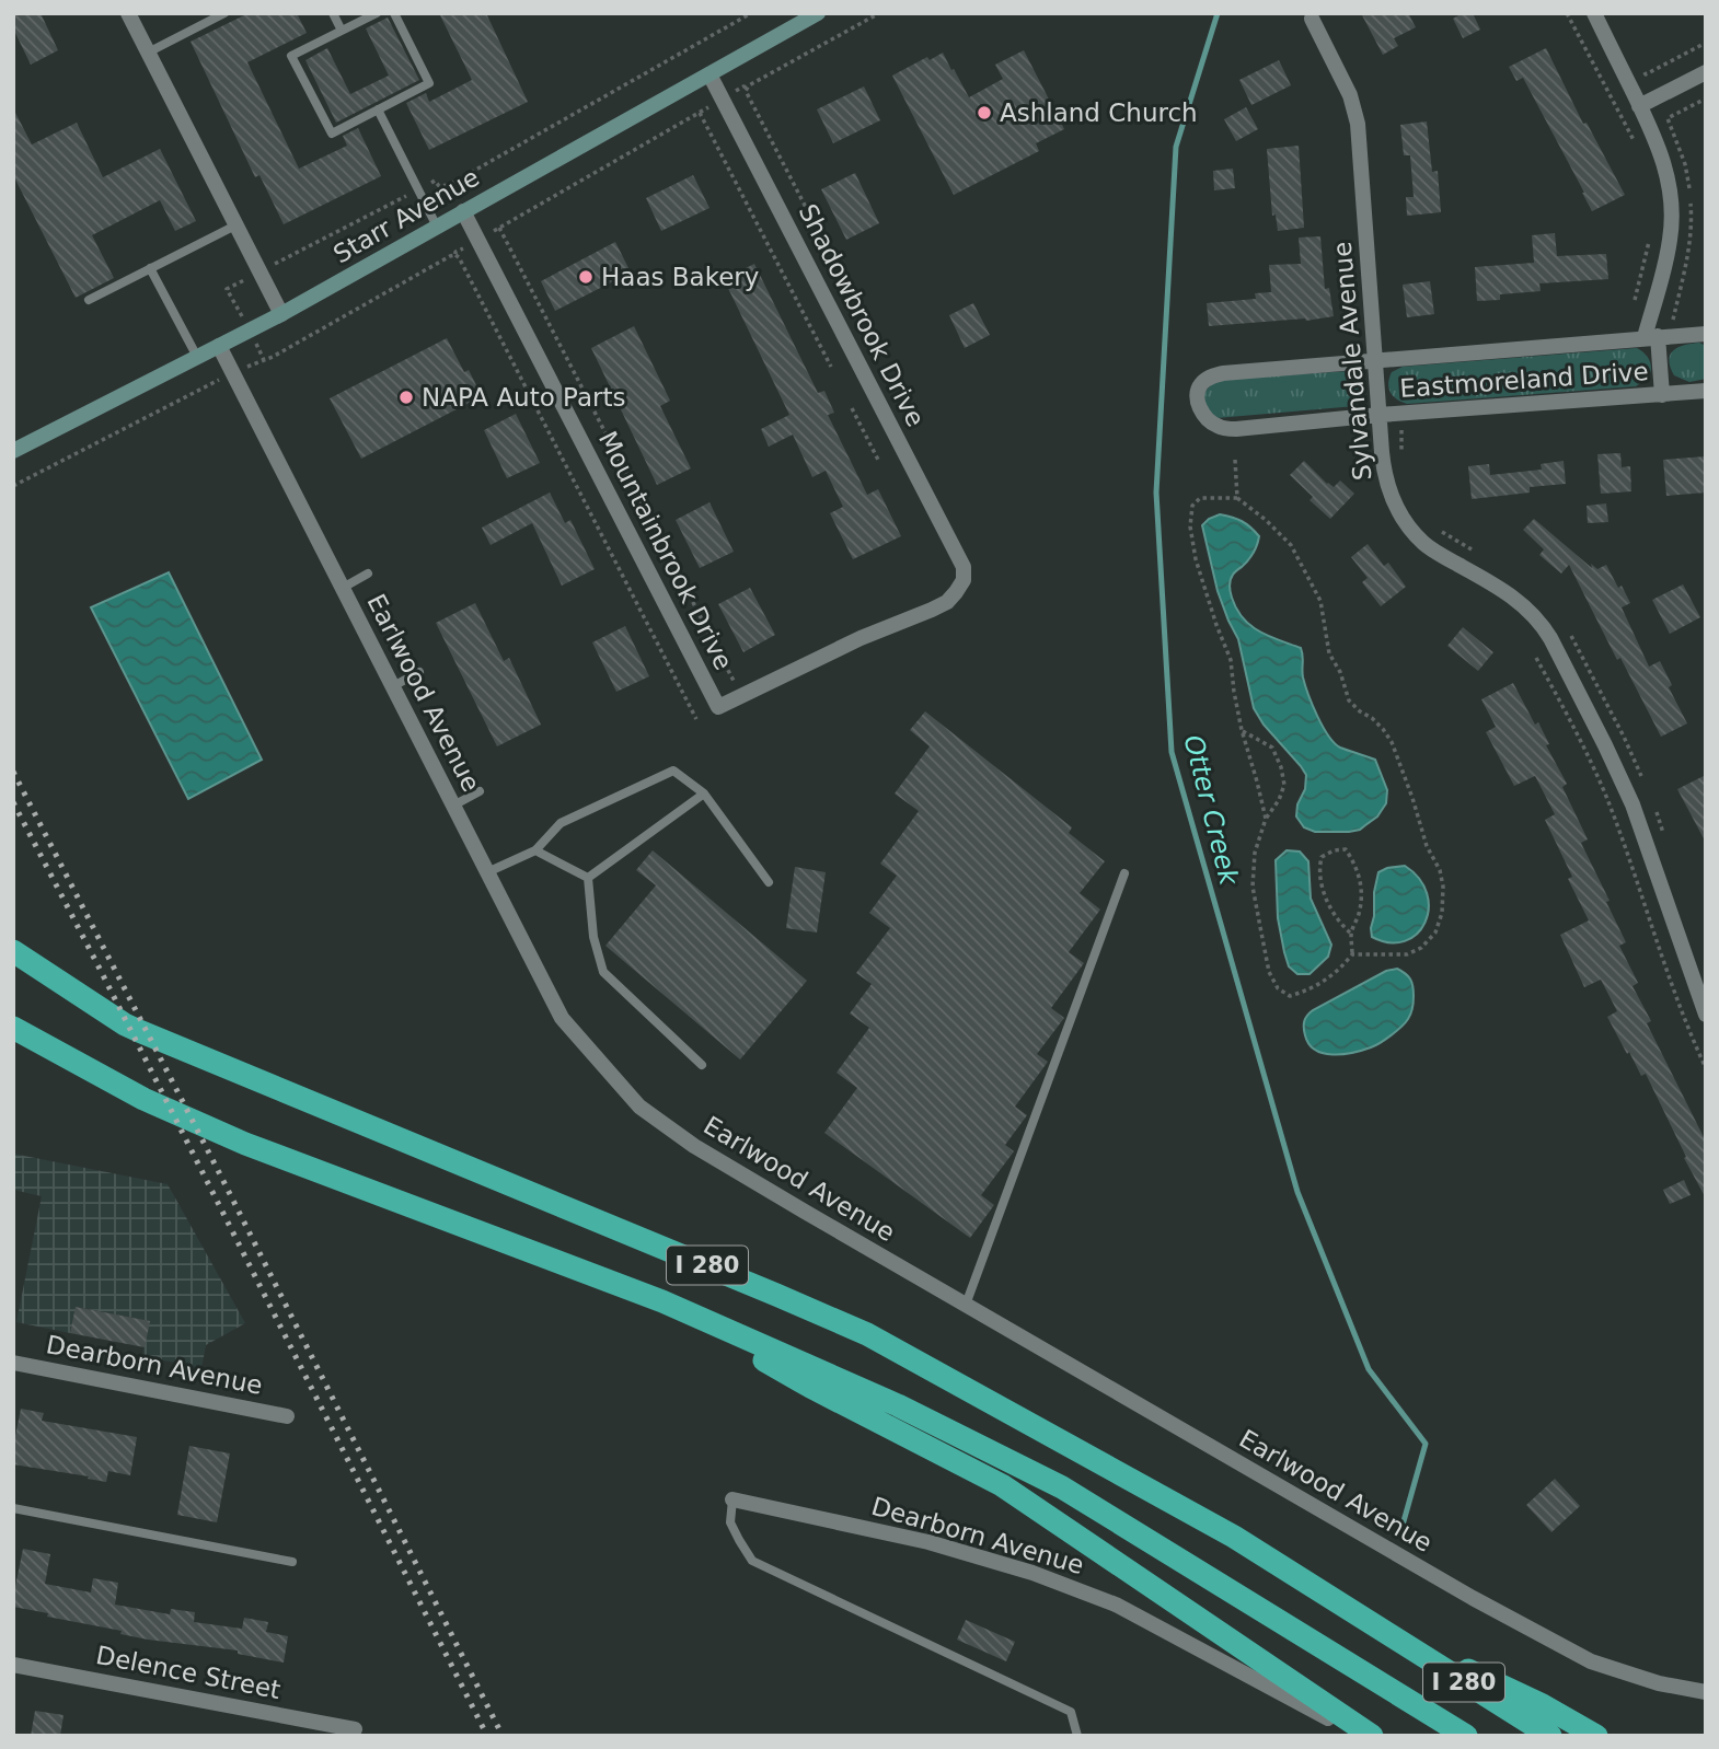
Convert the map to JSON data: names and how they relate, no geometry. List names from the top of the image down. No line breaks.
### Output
{"streets":{"highway":["I 280"],"main road":["Starr Avenue"],"street":["Shadowbrook Drive","Sylvandale Avenue","Eastmoreland Drive","Mountainbrook Drive","Earlwood Avenue","Dearborn Avenue","Delence Street"]},"crossings":[["Starr Avenue","Shadowbrook Drive"],["Starr Avenue","Mountainbrook Drive"],["Starr Avenue","Earlwood Avenue"],["Shadowbrook Drive","Mountainbrook Drive"],["Sylvandale Avenue","Eastmoreland Drive"]],"water":["Otter Creek"],"places":["Ashland Church","Haas Bakery","NAPA Auto Parts"]}
